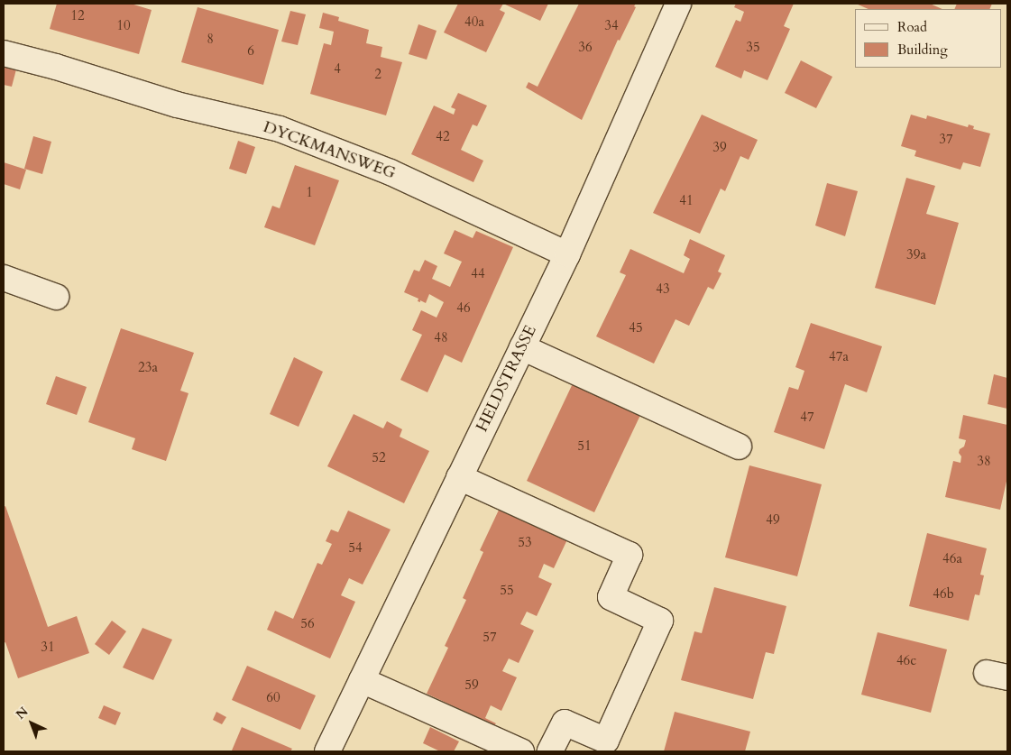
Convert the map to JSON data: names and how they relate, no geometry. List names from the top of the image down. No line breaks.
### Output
{"streets":{"street":["DYCKMANSWEG","HELDSTRASSE"]},"crossings":[["DYCKMANSWEG","HELDSTRASSE"]],"house_numbers":["12","40a","10","34","8","36","35","6","4","2","42","37","39","1","41","39a","44","43","46","45","48","47a","23a","47","51","52","38","49","53","54","46a","55","46b","56","57","31","46c","59","60"],"legend":["Road","Building"],"north":"top left"}
